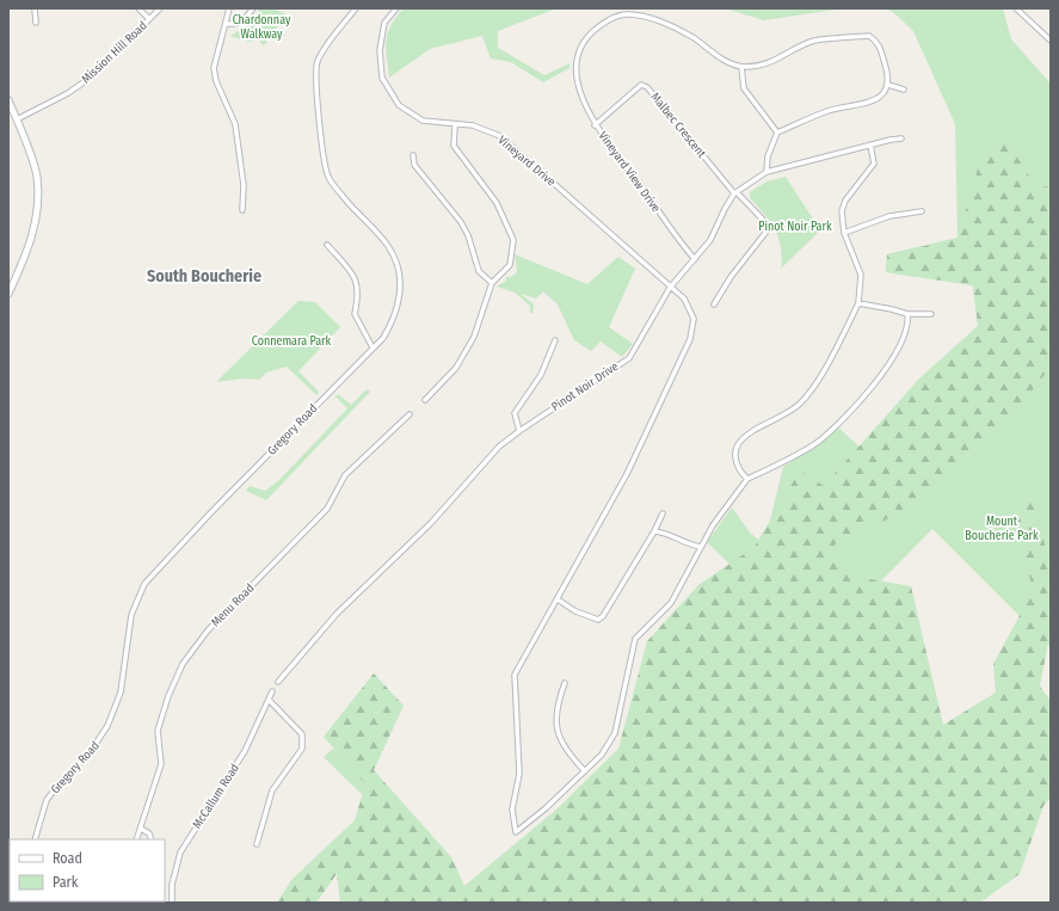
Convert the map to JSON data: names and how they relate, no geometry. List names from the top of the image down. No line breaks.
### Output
{"streets":{"street":["Mission Hill Road","Malbec Crescent","Vineyard Drive","Vineyard View Drive","Pinot Noir Drive","Gregory Road","Menu Road","McCallum Road"]},"crossings":[["Malbec Crescent","Vineyard View Drive"],["Malbec Crescent","Pinot Noir Drive"],["Vineyard Drive","Pinot Noir Drive"],["Vineyard View Drive","Pinot Noir Drive"]],"districts":["South Boucherie"],"parks":["Chardonnay Walkway","Pinot Noir Park","Connemara Park","Mount Boucherie Park"],"legend":["Road","Park"]}
